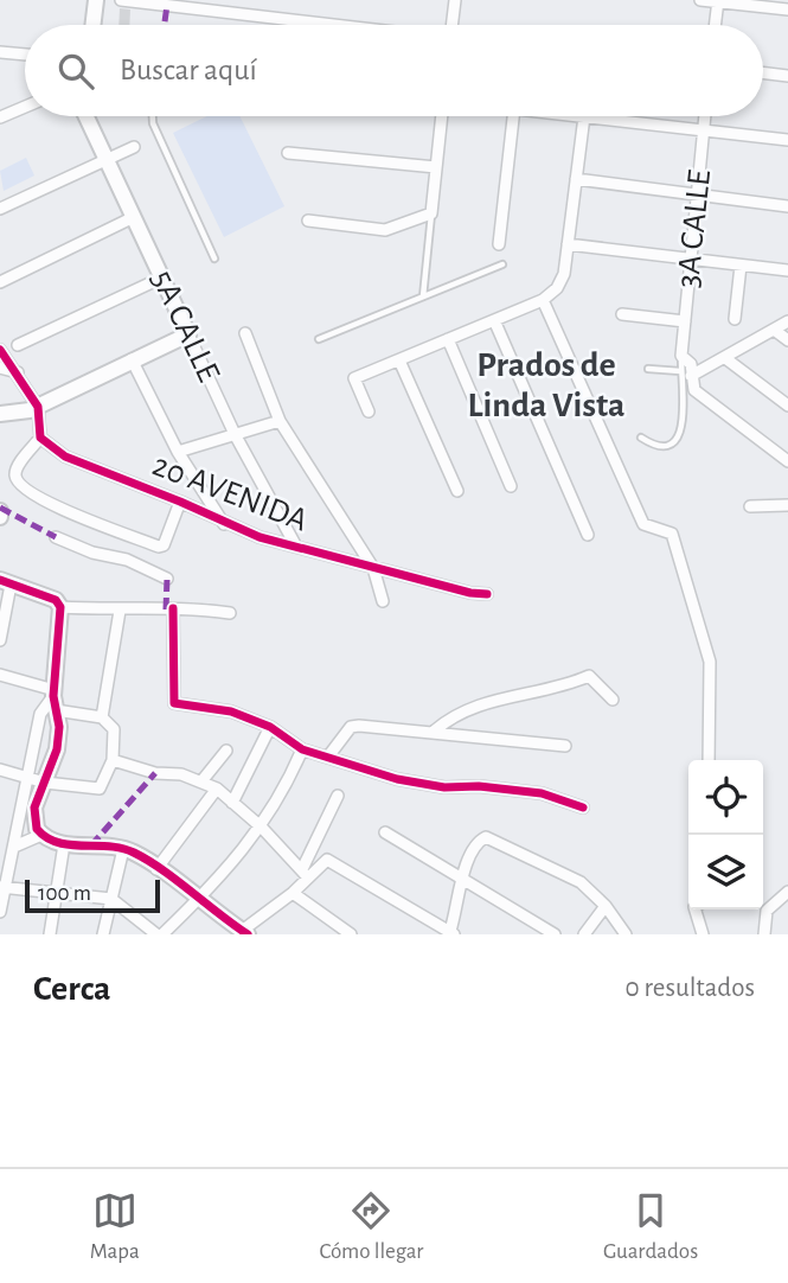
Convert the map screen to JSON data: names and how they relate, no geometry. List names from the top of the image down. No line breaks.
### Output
{"streets":{"street":["3A CALLE","5A CALLE","20 AVENIDA"]},"crossings":[["5A CALLE","20 AVENIDA"]],"districts":["Prados de Linda Vista"],"scale_bar":"100 m","page":{"search":"Buscar aquí","scale":"100 m","heading":["Cerca","0 resultados"],"nav":["Mapa","Cómo llegar","Guardados"]}}
